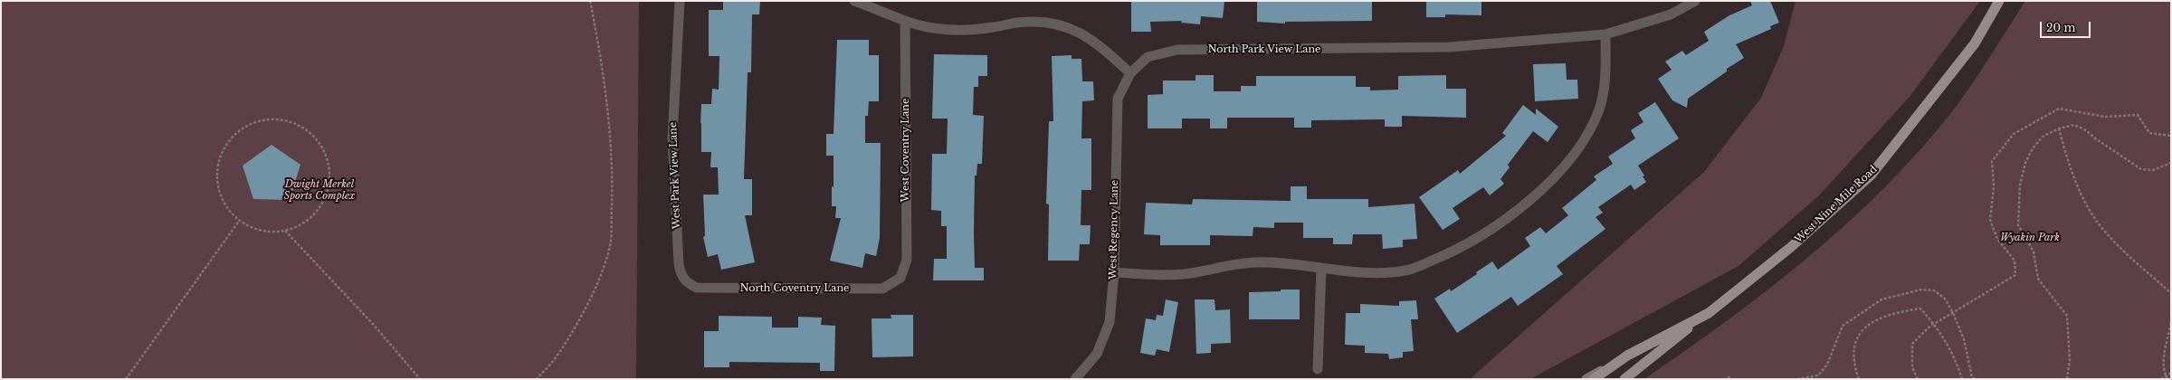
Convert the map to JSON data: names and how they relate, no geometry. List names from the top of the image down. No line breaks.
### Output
{"streets":{"main road":["West Nine Mile Road"],"street":["North Park View Lane","West Coventry Lane","West Park View Lane","West Regency Lane","North Coventry Lane"]},"crossings":[["North Park View Lane","West Regency Lane"],["West Coventry Lane","North Coventry Lane"],["West Park View Lane","North Coventry Lane"]],"parks":["Dwight Merkel Sports Complex","Wyakin Park"],"scale_bar":"20 m"}
